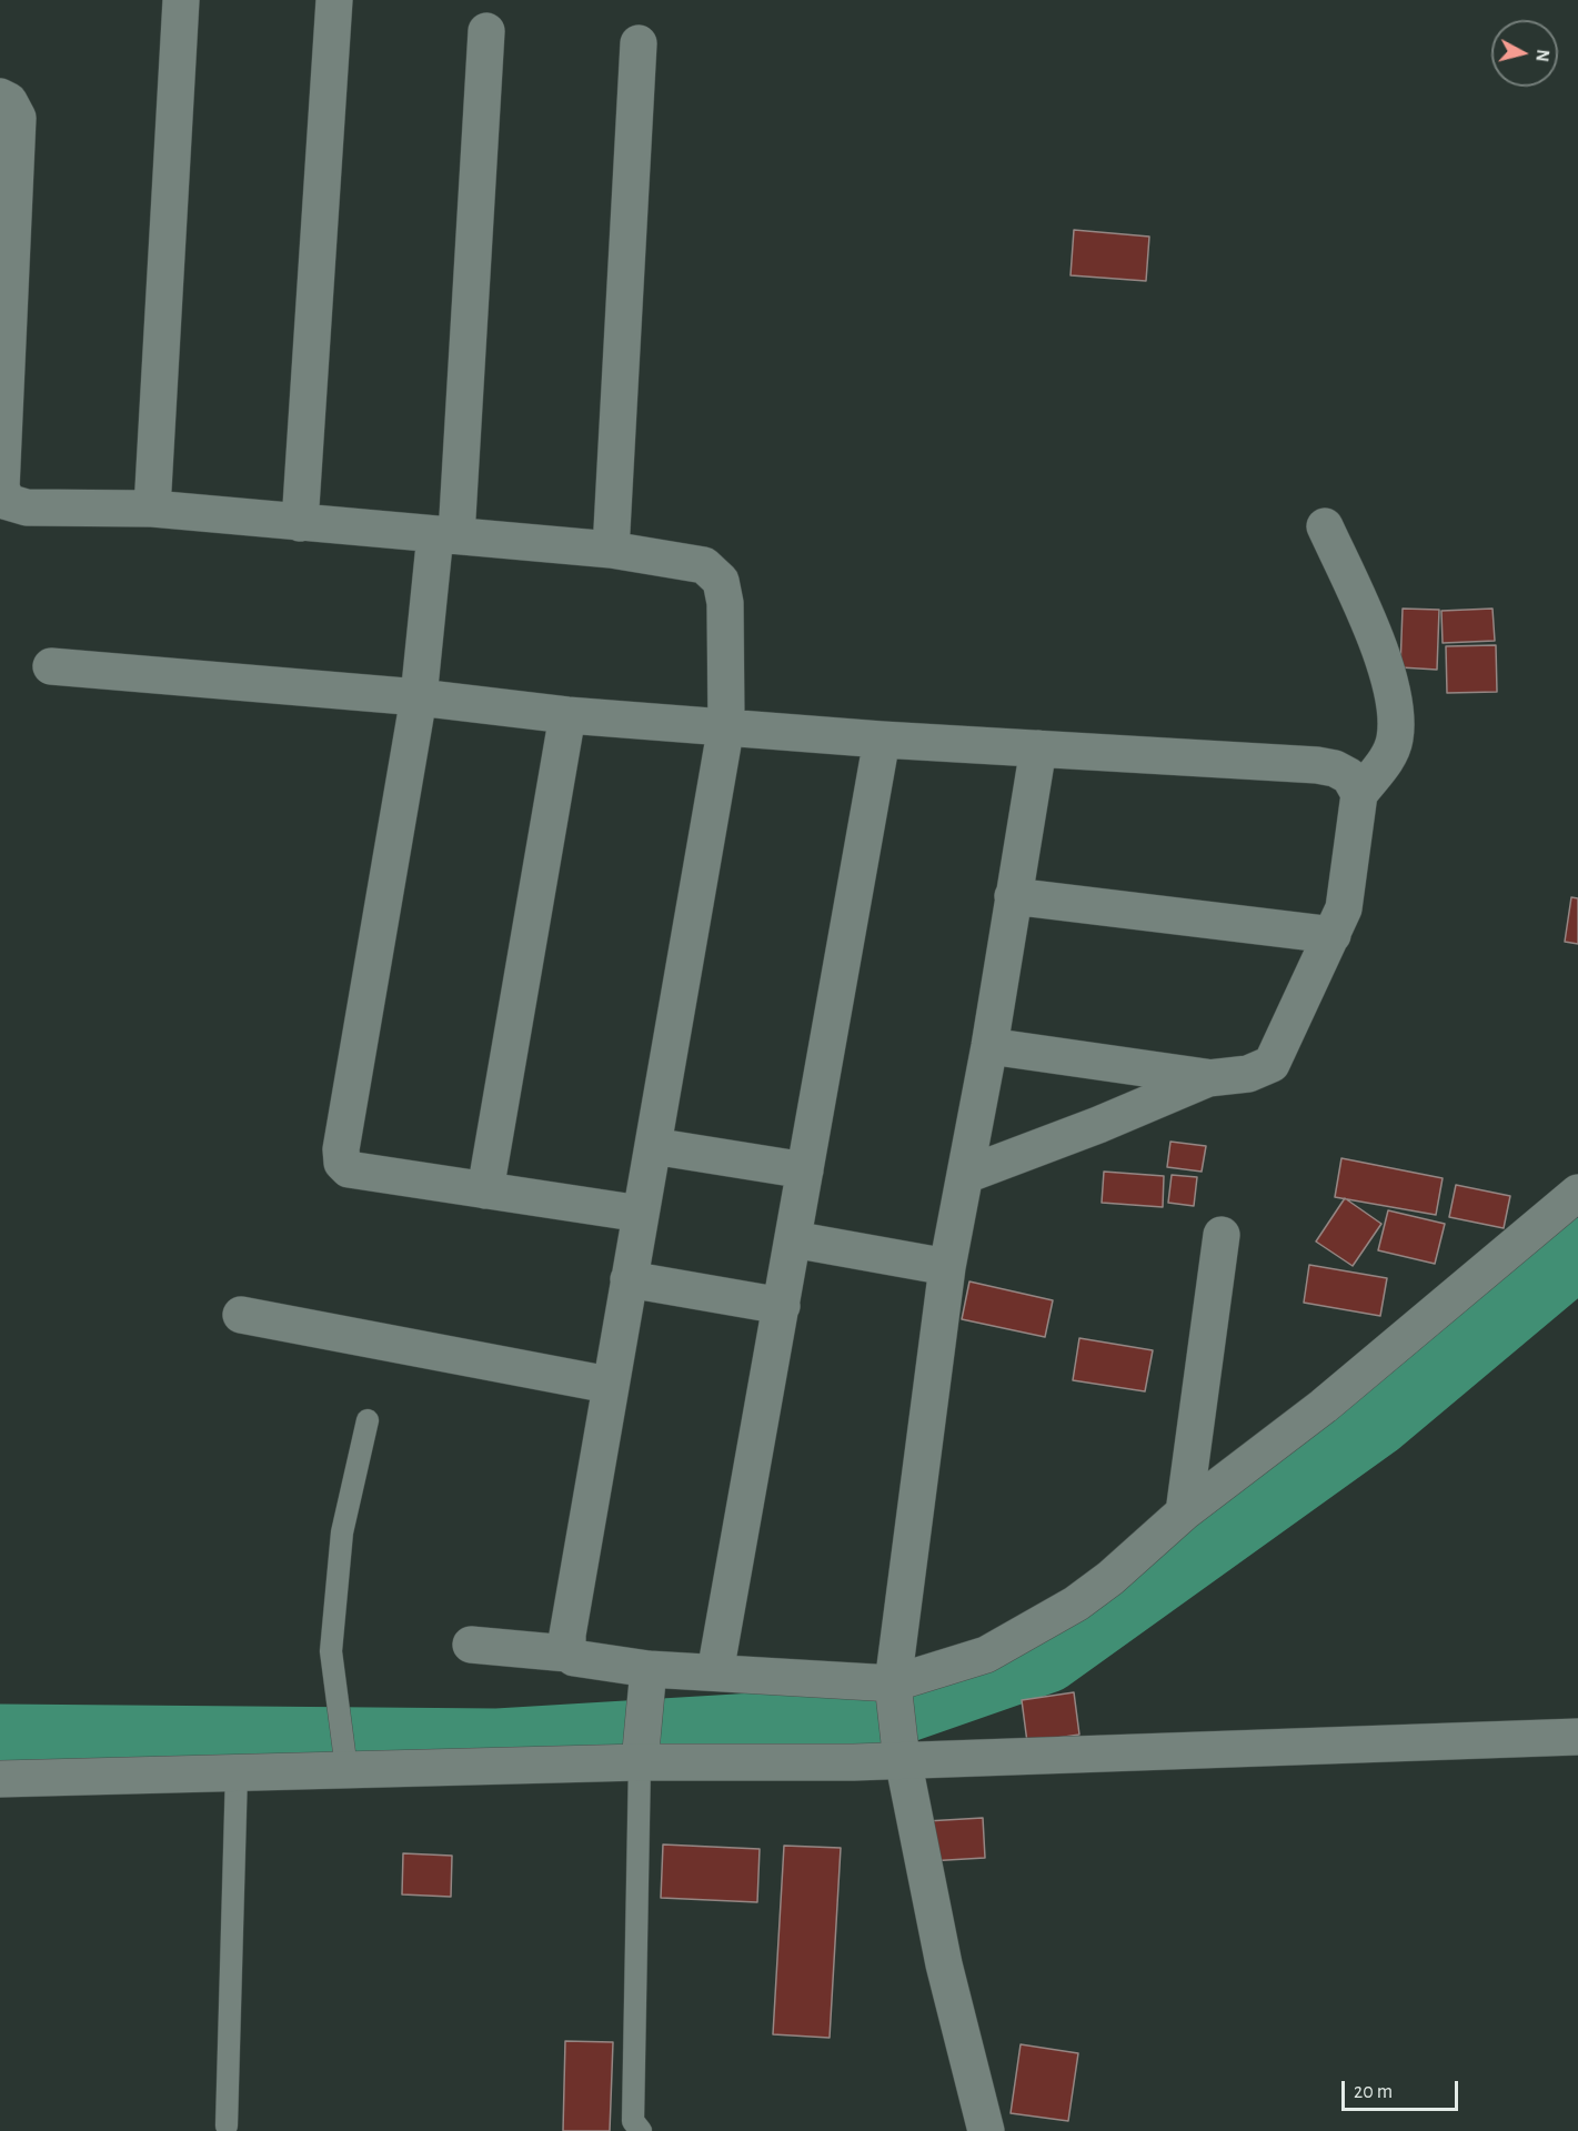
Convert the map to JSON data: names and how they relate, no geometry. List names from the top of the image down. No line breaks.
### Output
{"scale_bar":"20 m","north":"right"}
